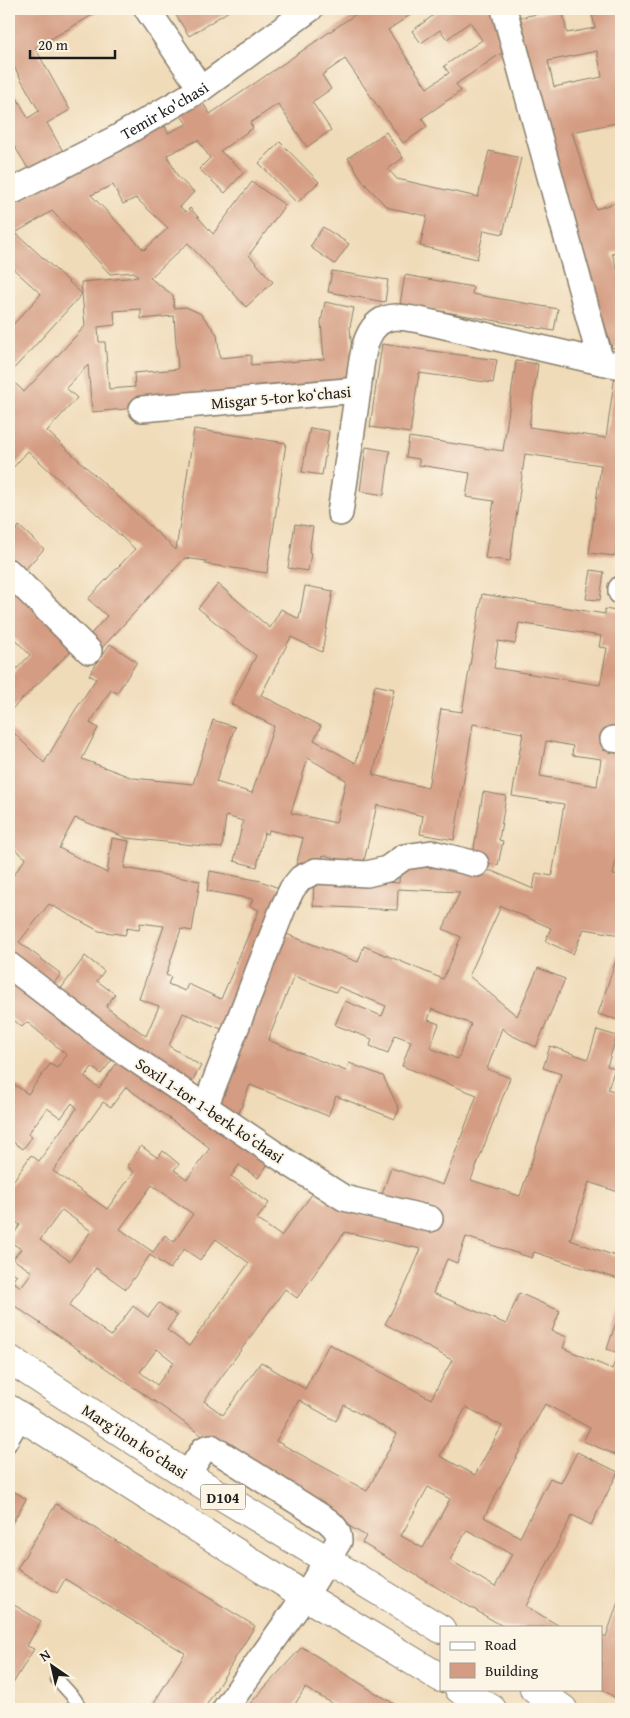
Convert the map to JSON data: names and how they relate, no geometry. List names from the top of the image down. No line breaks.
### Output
{"streets":{"main road":["Margʻilon koʻchasi","D104"],"street":["Temir ko'chasi","Misgar 5-tor koʻchasi","Soxil 1-tor 1-berk koʻchasi"]},"legend":["Road","Building"],"scale_bar":"20 m","north":"top left"}
